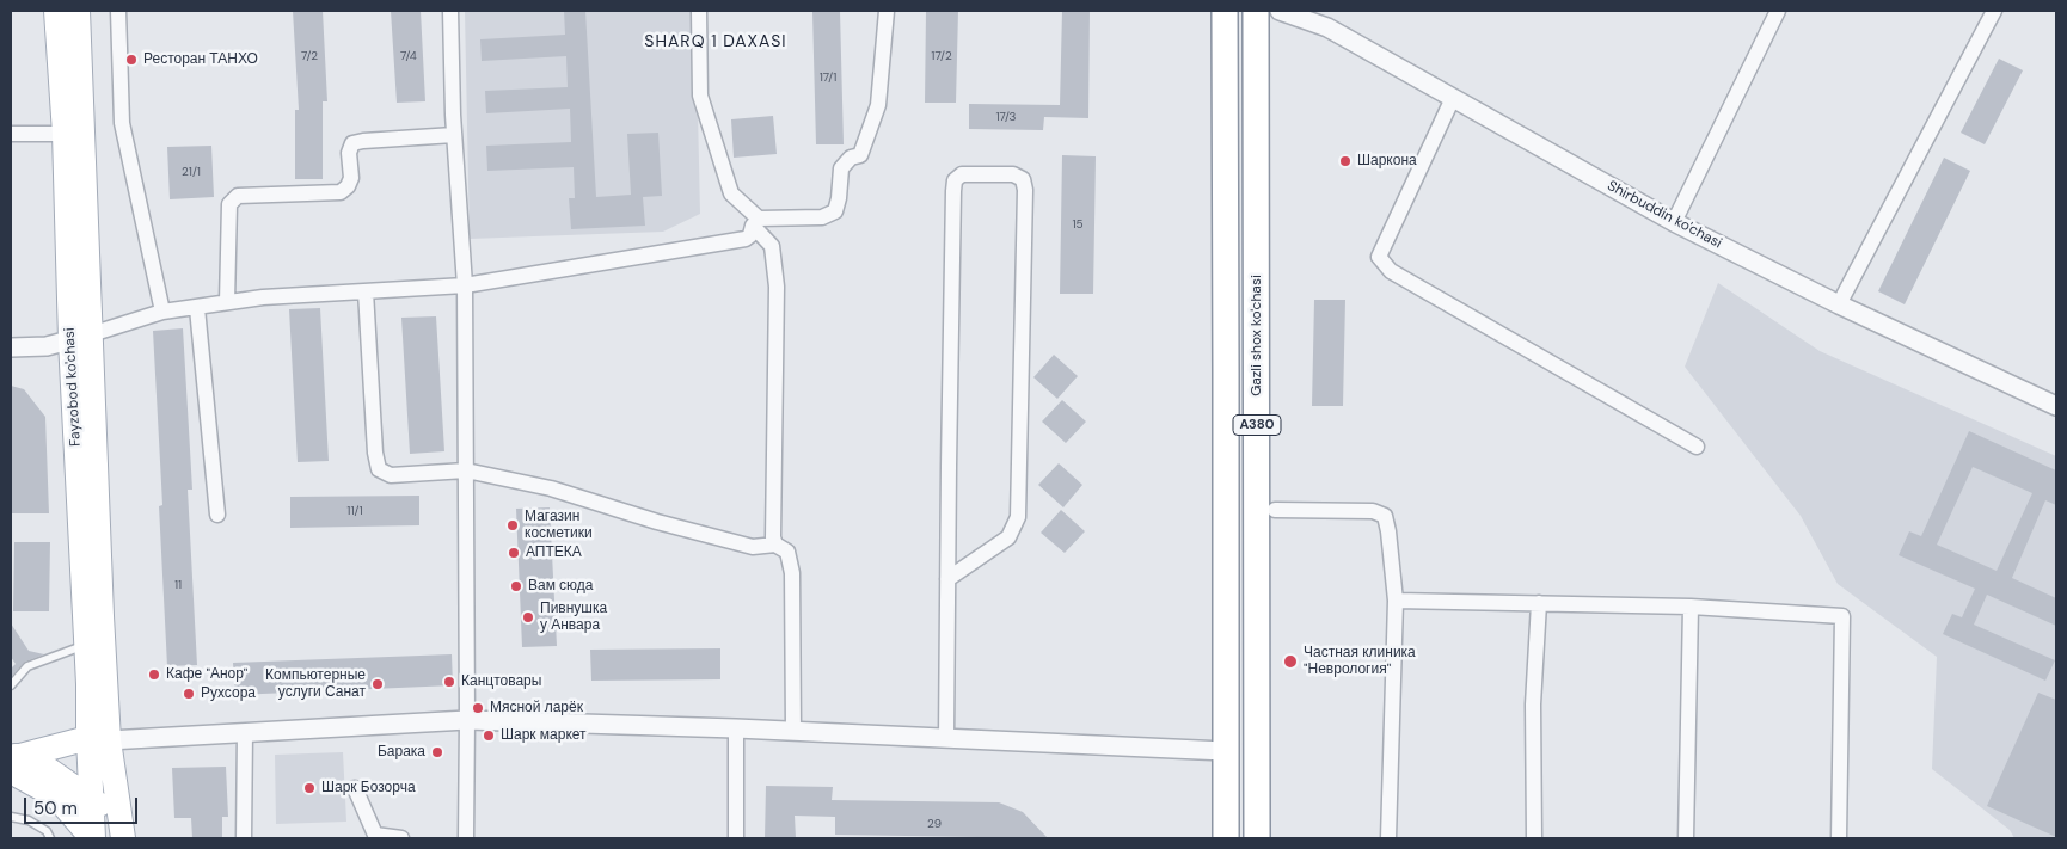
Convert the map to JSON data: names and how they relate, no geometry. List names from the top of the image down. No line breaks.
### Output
{"streets":{"highway":["Gazli shox ko'chasi","A380"],"main road":["Fayzobod ko'chasi"],"street":["Shirbuddin ko'chasi"]},"districts":["SHARQ 1 DAXASI"],"places":["Ресторан ТАНХО","Шаркона","Магазин косметики","АПТЕКА","Вам сюда","Пивнушка у Анвара","Частная клиника \"Неврология\"","Кафе \"Анор\"","Канцтовары","Компьютерные услуги Санат","Рухсора","Мясной ларёк","Шарк маркет","Барака","Шарк Бозорча"],"house_numbers":["7/2","7/4","17/2","17/1","17/3","21/1","15","11/1","11","29"],"scale_bar":"50 m"}
